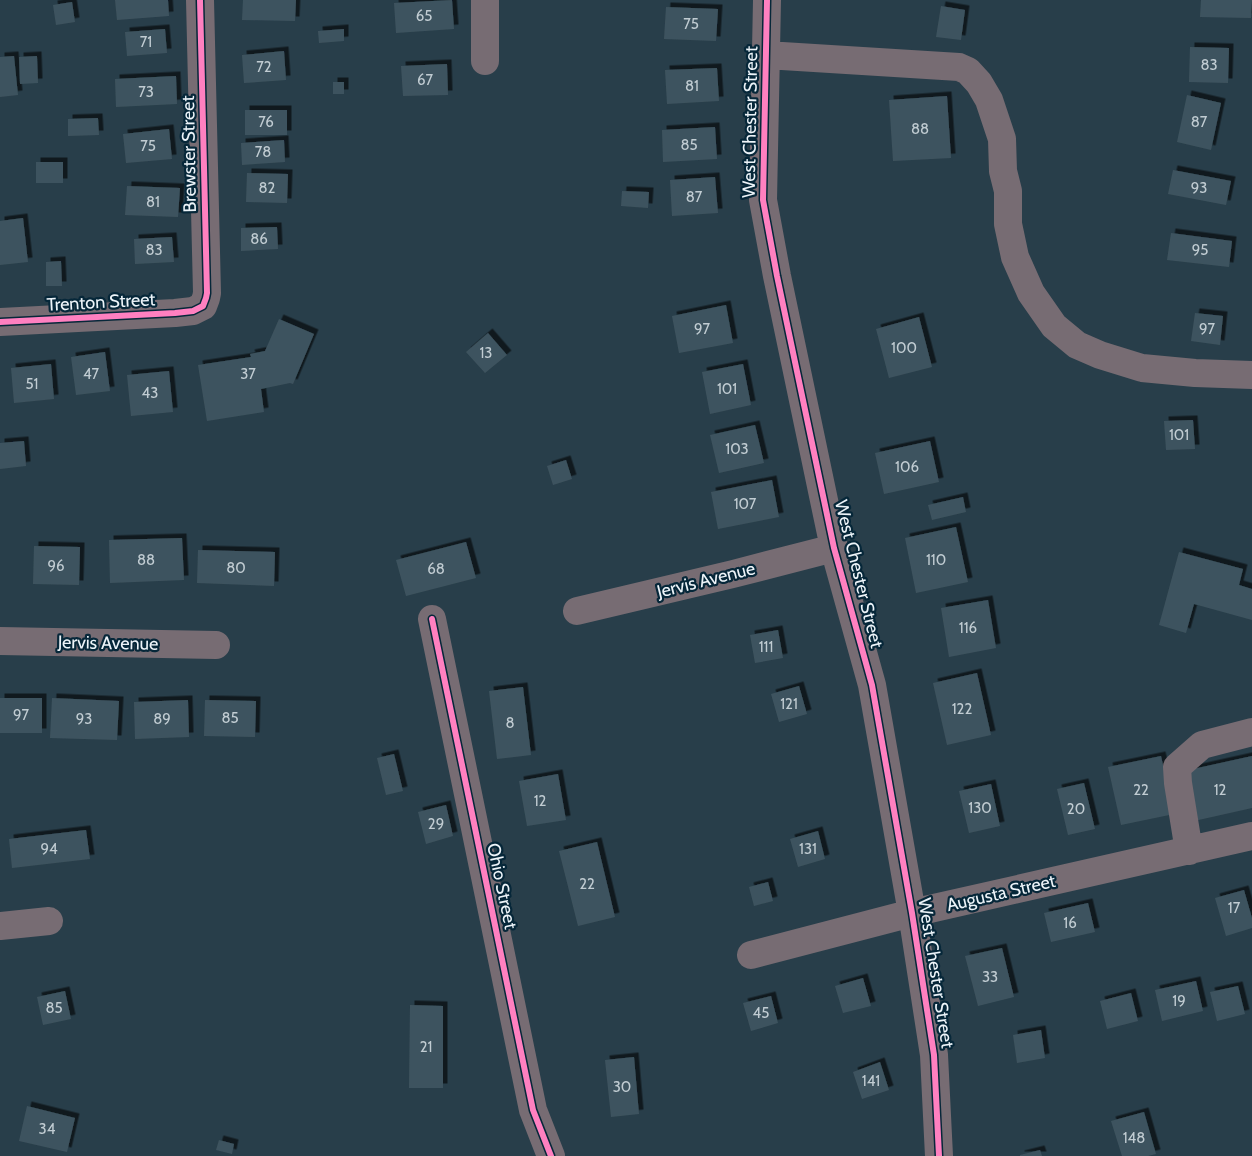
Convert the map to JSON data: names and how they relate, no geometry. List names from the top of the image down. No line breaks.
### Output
{"streets":{"street":["West Chester Street","Brewster Street","Trenton Street","Jervis Avenue","Ohio Street","Augusta Street"]},"crossings":[["West Chester Street","Jervis Avenue"],["West Chester Street","Augusta Street"],["Brewster Street","Trenton Street"]],"house_numbers":["65","75","71","83","72","67","81","73","76","87","88","85","75","78","82","93","87","81","86","83","95","97","97","100","13","47","37","51","101","43","101","103","106","107","88","110","96","80","68","116","111","121","122","97","85","93","89","8","22","12","12","130","20","29","94","131","22","17","16","33","19","85","45","21","141","30","34","148"]}
